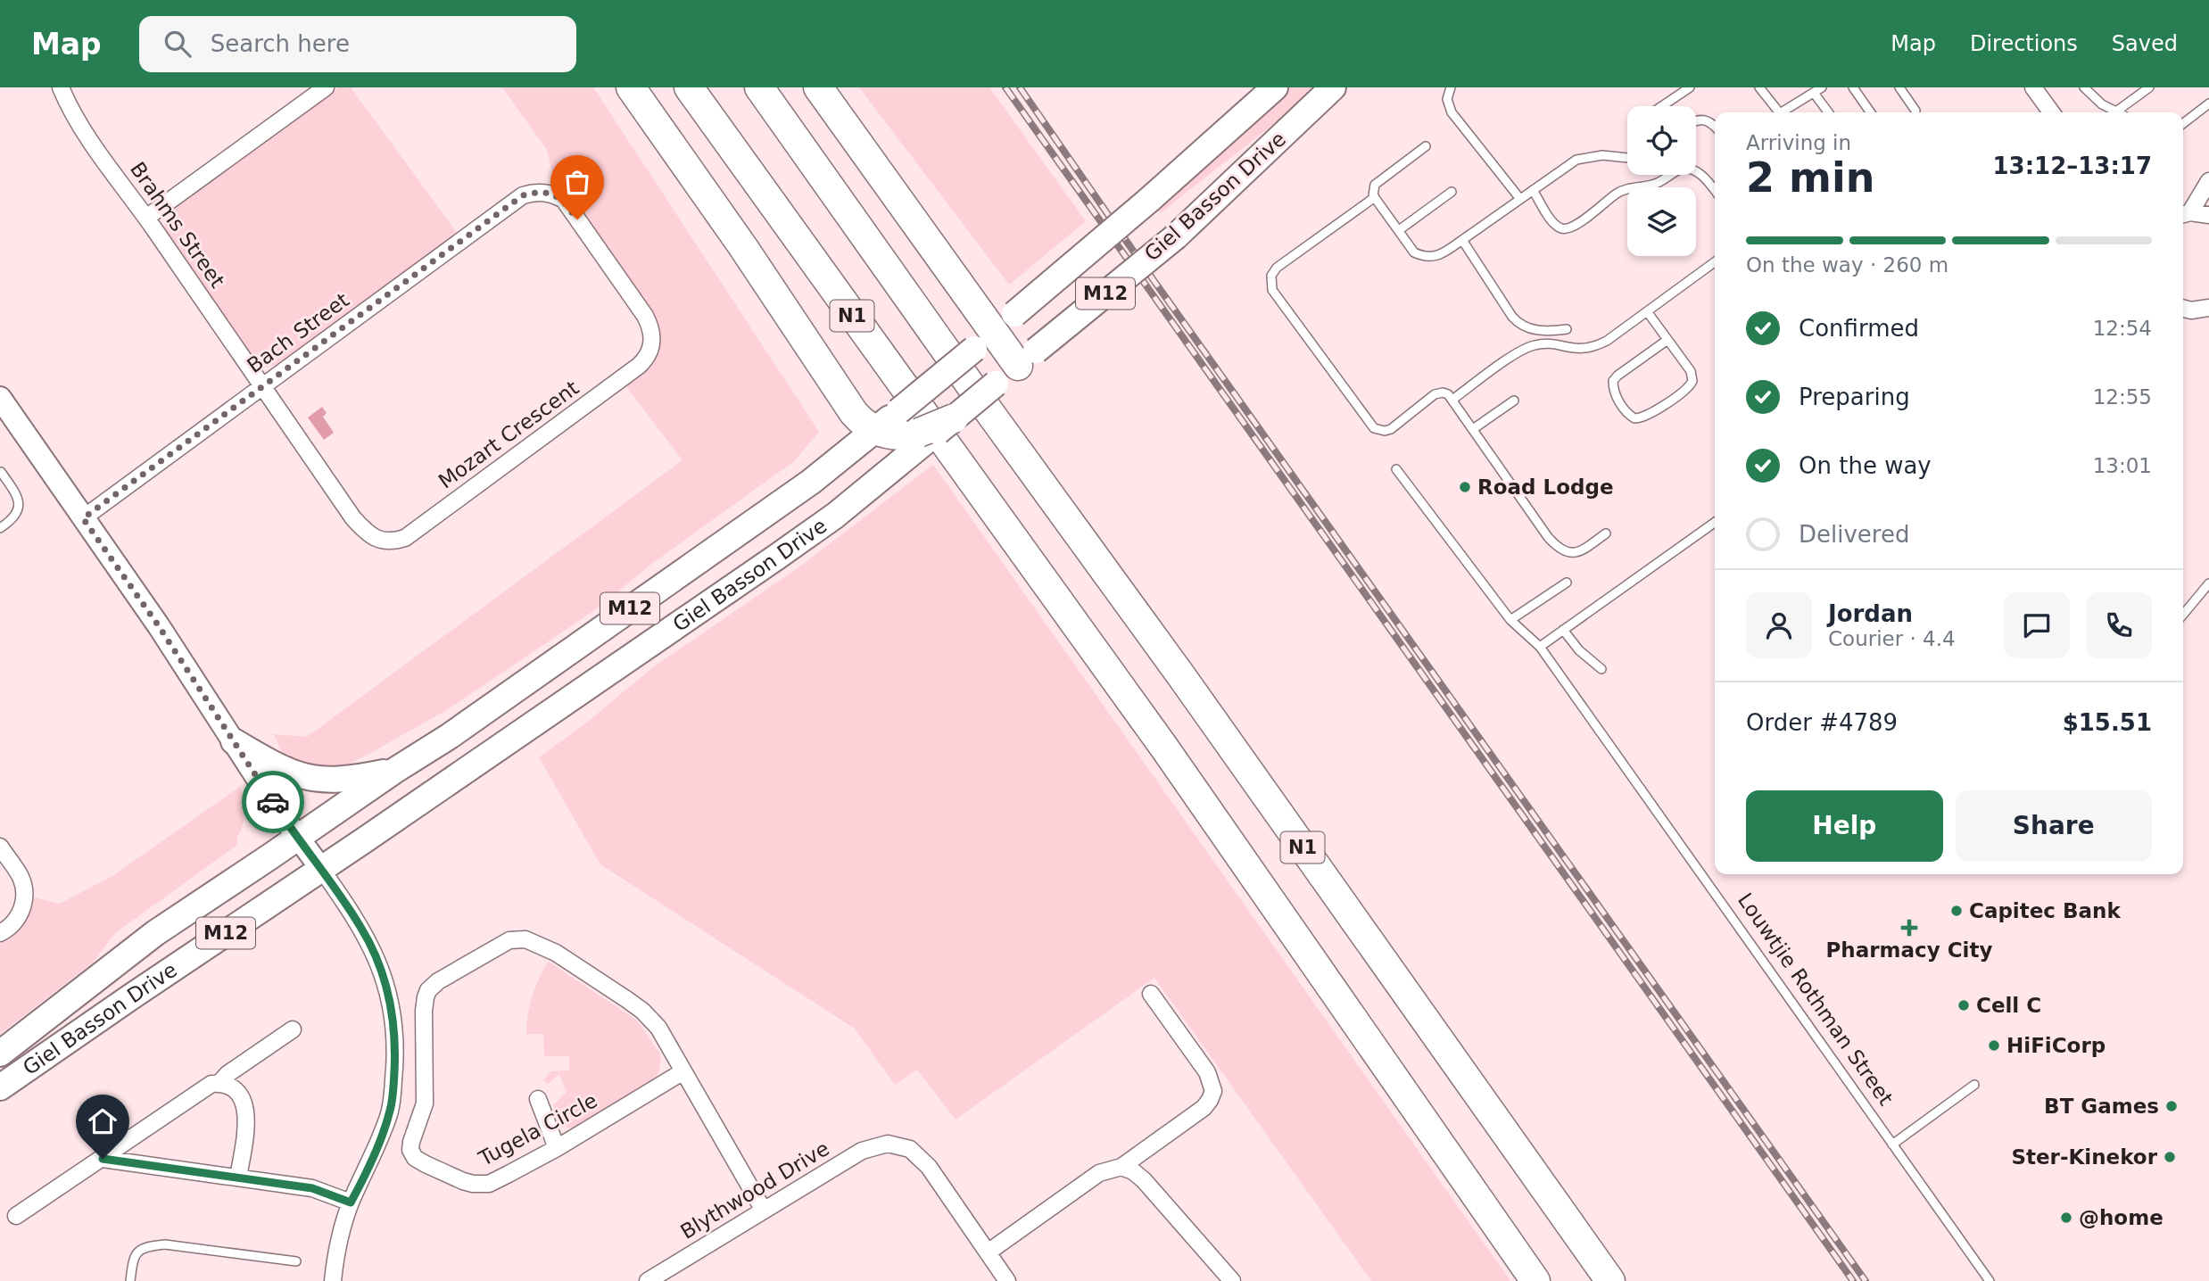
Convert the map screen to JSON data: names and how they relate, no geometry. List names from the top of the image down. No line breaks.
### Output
{"streets":{"highway":["N1"],"main road":["Giel Basson Drive","M12"],"street":["Brahms Street","Bach Street","Mozart Crescent","Tugela Circle","Blythwood Drive"],"lane":["Louwtjie Rothman Street"]},"crossings":[["Brahms Street","Bach Street"],["Brahms Street","Mozart Crescent"],["Bach Street","Mozart Crescent"],["Tugela Circle","Blythwood Drive"]],"places":{"other":["Road Lodge","Capitec Bank","Cell C","HiFiCorp","BT Games","Ster-Kinekor","@home"],"health":["Pharmacy City"]},"page":{"header":"Map","search":"Search here","nav":["Map","Directions","Saved"],"heading":["2 min","Arriving in","13:12–13:17"],"panel":["Jordan","Courier · 4.4","Order #4789","$15.51"],"bar":"On the way · 260 m","list":[["Confirmed","12:54"],["Preparing","12:55"],["On the way","13:01"],"Delivered"],"buttons":["Help","Share"]}}
